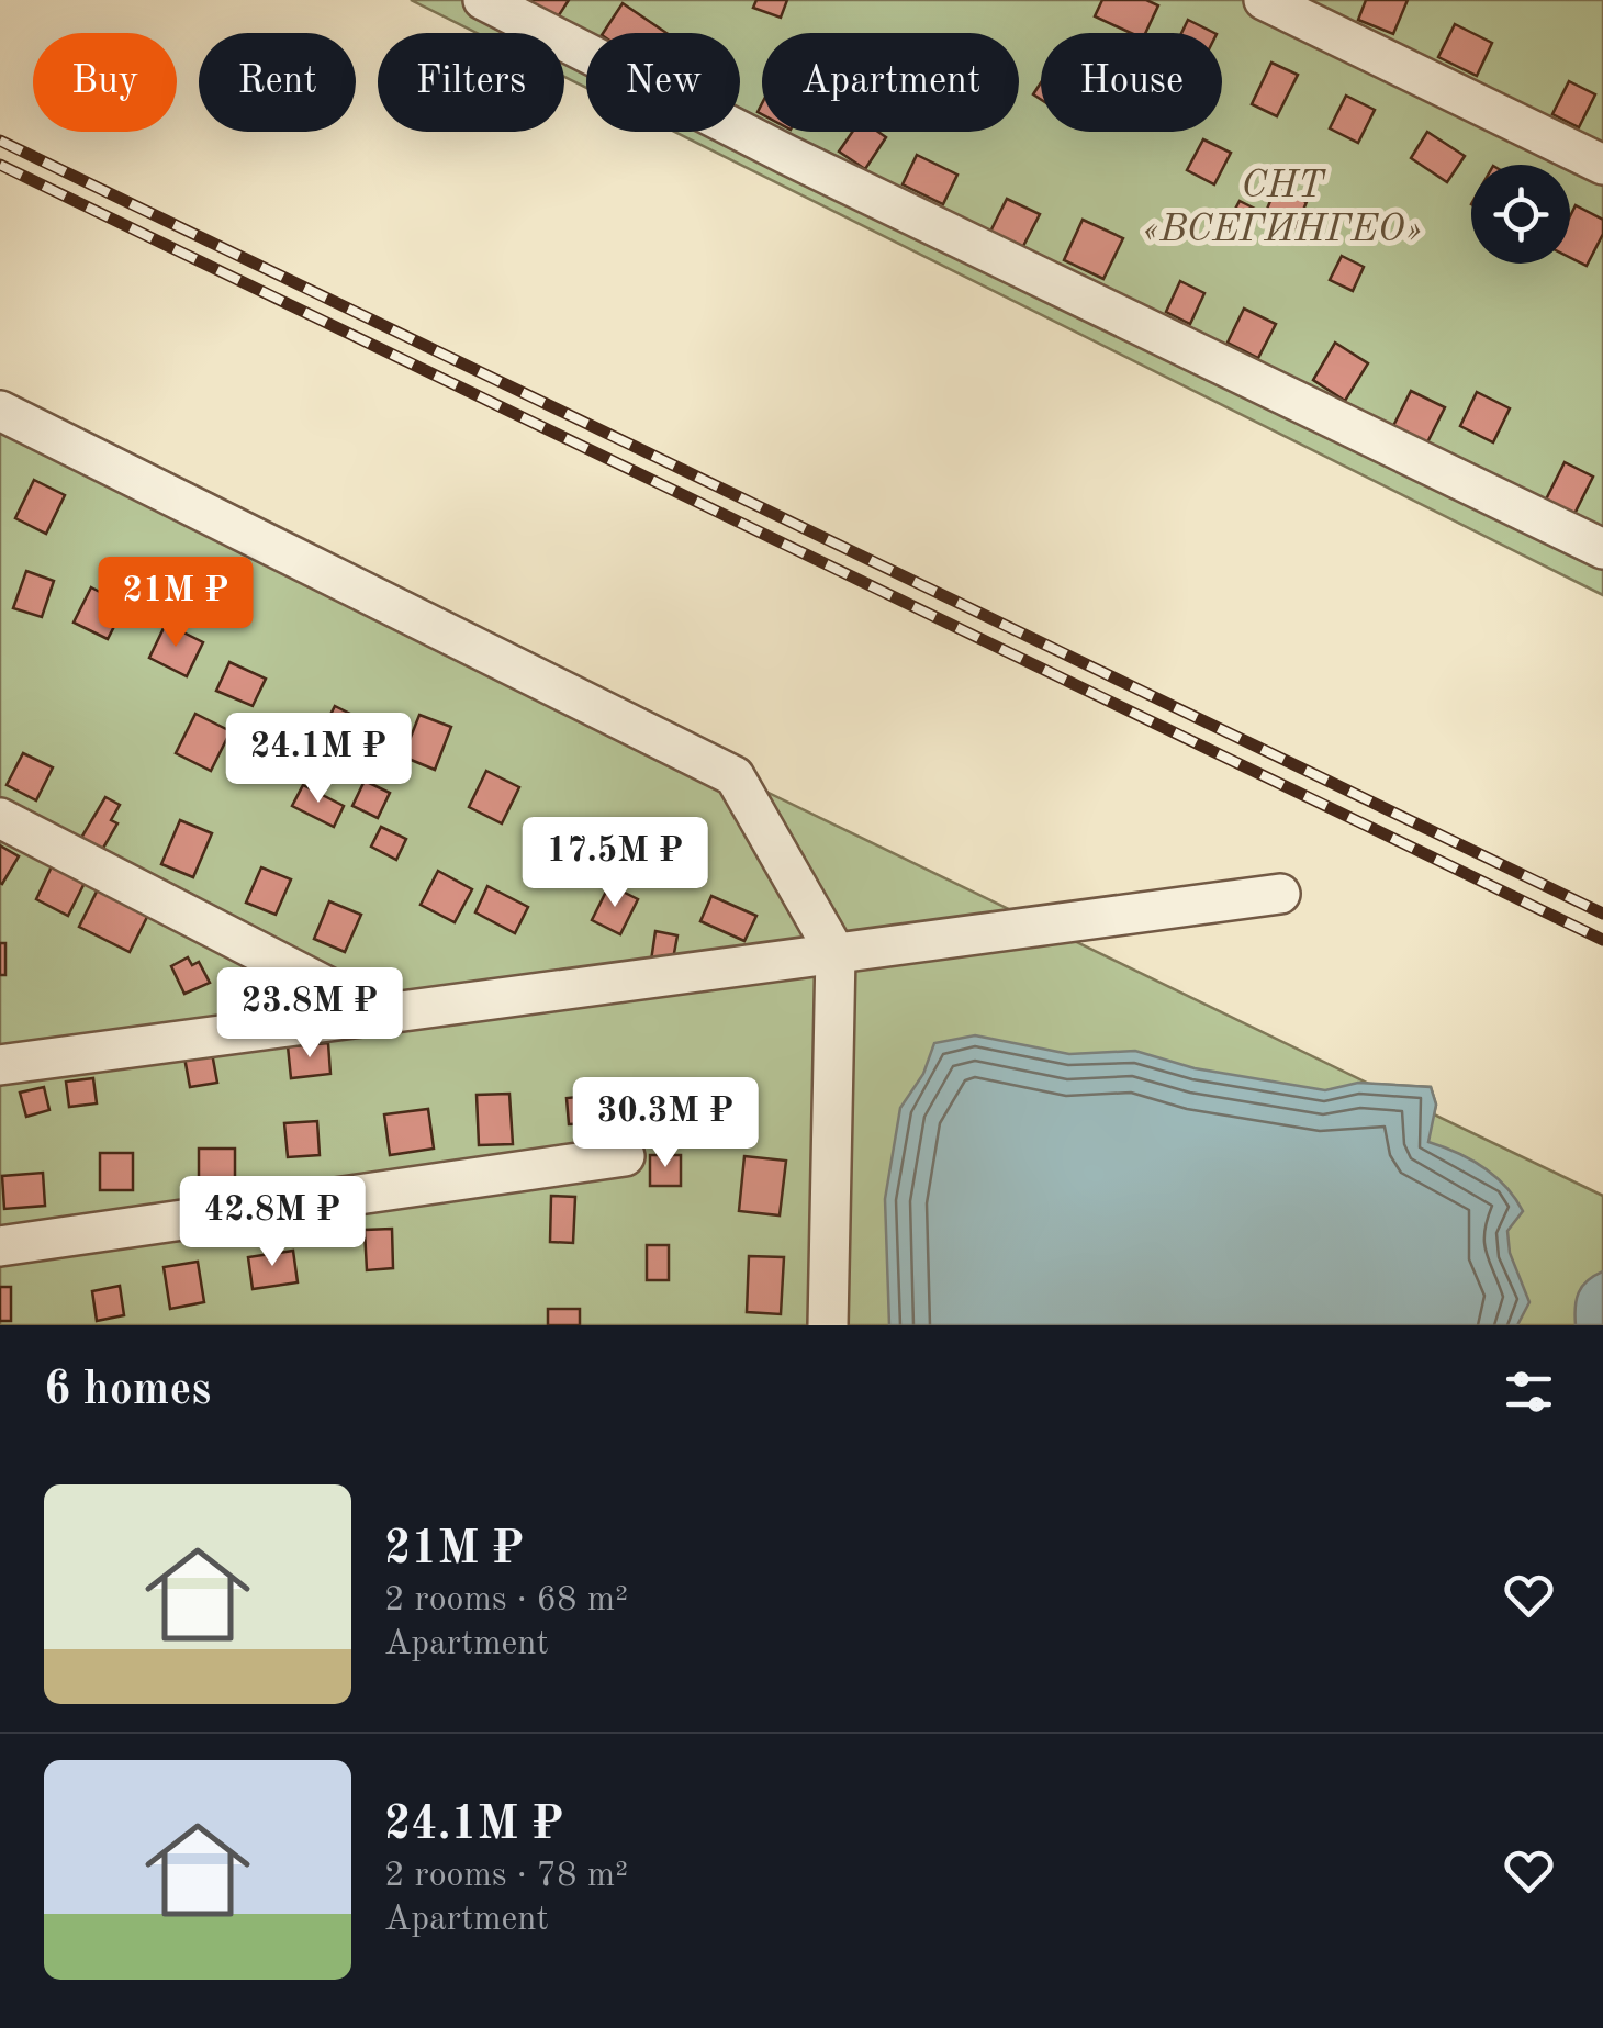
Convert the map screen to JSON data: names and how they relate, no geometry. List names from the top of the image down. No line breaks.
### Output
{"parks":["СНТ «ВСЕГИНГЕО»"],"page":{"chip":["Buy","Rent","Filters","New","Apartment","House"],"price":["21M ₽","24.1M ₽","17.5M ₽","23.8M ₽","30.3M ₽","42.8M ₽"],"heading":"6 homes","list":[{"name":"21M ₽","note":"2 rooms · 68 m² · Apartment"},{"name":"24.1M ₽","note":"2 rooms · 78 m² · Apartment"}]}}
